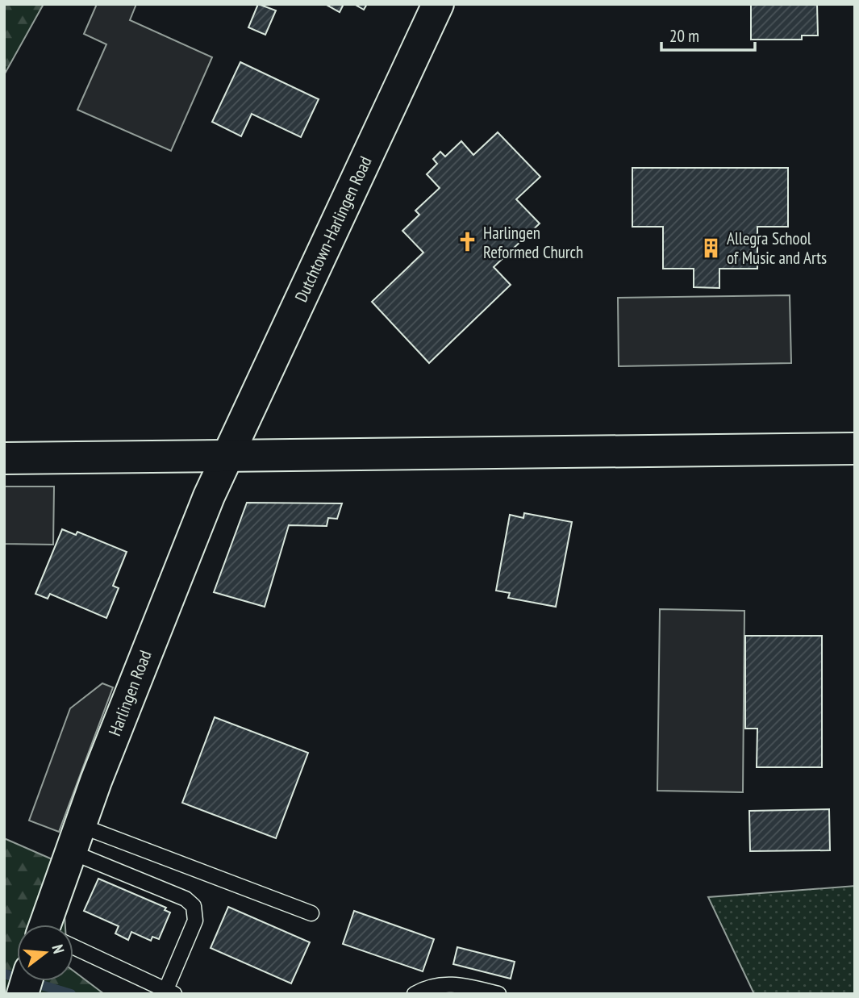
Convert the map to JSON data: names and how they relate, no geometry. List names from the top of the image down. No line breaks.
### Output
{"streets":{"main road":["Dutchtown-Harlingen Road","Harlingen Road"]},"crossings":[["Dutchtown-Harlingen Road","Harlingen Road"]],"places":{"church":["Harlingen Reformed Church"],"building":["Allegra School of Music and Arts"]},"scale_bar":"20 m","north":"right"}
